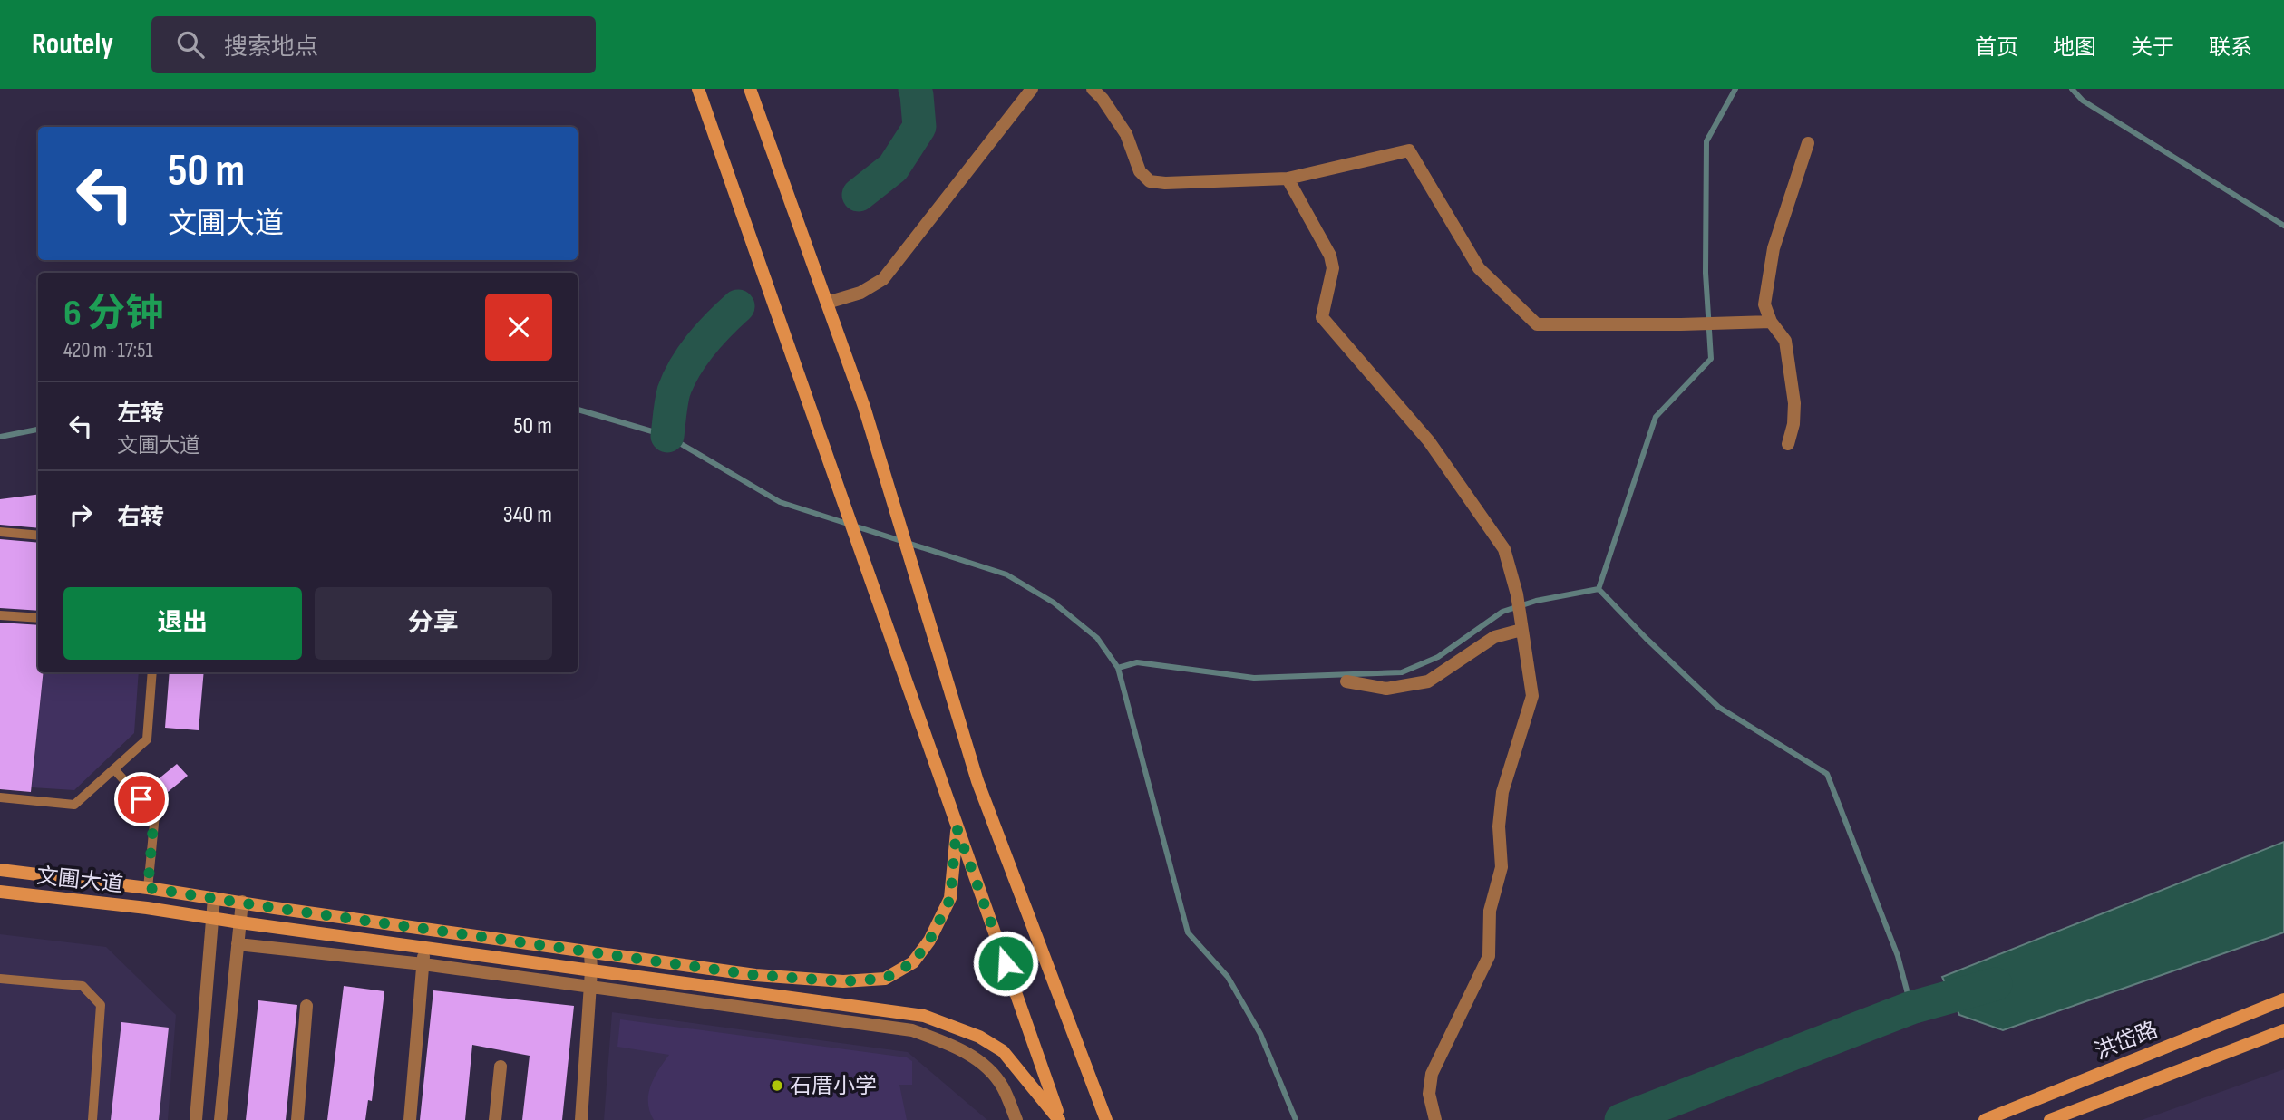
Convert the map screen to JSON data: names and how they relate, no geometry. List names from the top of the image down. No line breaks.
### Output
{"streets":{"main road":["文圃大道","洪岱路"]},"places":["石厝小学"],"page":{"header":"Routely","search":"搜索地点","nav":["首页","地图","关于","联系"],"turn":["50 m","文圃大道"],"heading":["6 分钟","420 m · 17:51"],"list":[{"name":"左转","note":"文圃大道","value":"50 m"},{"name":"右转","value":"340 m"}],"buttons":["退出","分享"]}}
